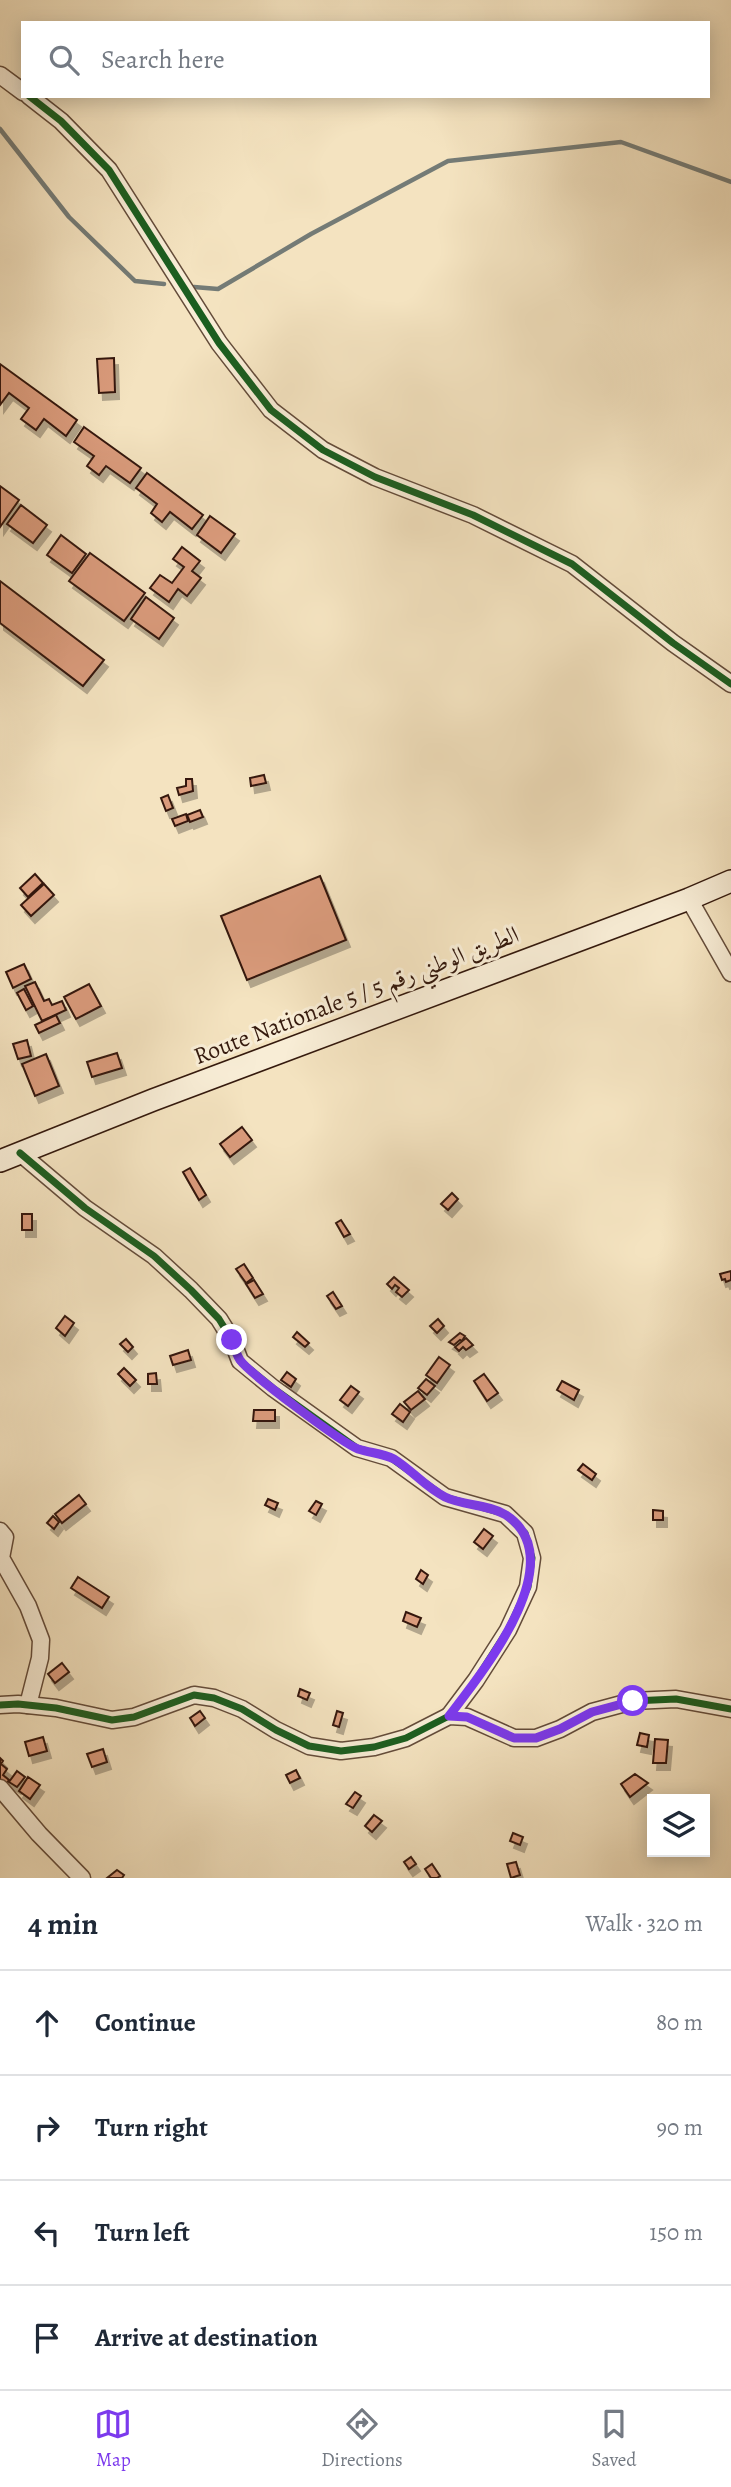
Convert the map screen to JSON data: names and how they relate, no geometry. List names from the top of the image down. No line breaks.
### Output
{"streets":{"main road":["Route Nationale 5 / الطريق الوطني رقم 5"]},"page":{"search":"Search here","heading":["4 min","Walk · 320 m"],"list":[["Continue","80 m"],["Turn right","90 m"],["Turn left","150 m"],"Arrive at destination"],"nav":["Map","Directions","Saved"]}}
